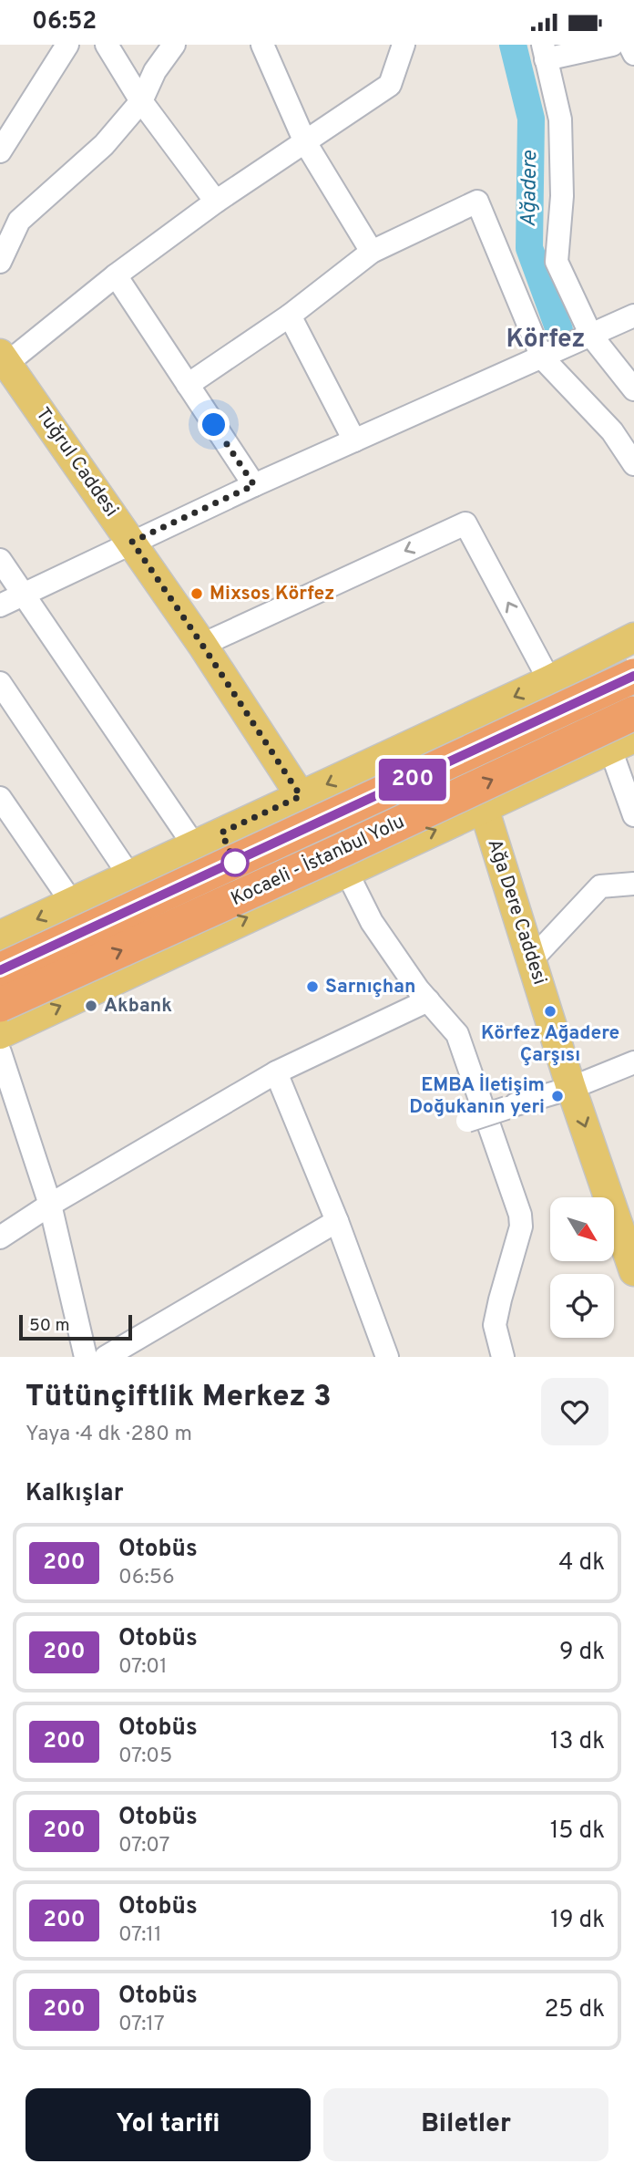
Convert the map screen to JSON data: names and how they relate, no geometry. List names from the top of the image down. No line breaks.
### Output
{"streets":{"highway":["Kocaeli - İstanbul Yolu"],"main road":["Tuğrul Caddesi","Ağa Dere Caddesi"]},"one_way":["Ağa Dere Caddesi"],"districts":["Körfez"],"water":["Ağadere"],"places":["Mixsos Körfez","Sarnıçhan","Akbank","Körfez Ağadere Çarşısı","EMBA İletişim Doğukanın yeri"],"lines":["bus line 200"],"scale_bar":"50 m","north":"bottom right","page":{"status":"06:52","on_map":"200","scale":"50 m","heading":[["Tütünçiftlik Merkez 3","Yaya · 4 dk · 280 m"],"Kalkışlar"],"list":[{"mark":"200","name":"Otobüs","note":"06:56","value":"4 dk"},{"mark":"200","name":"Otobüs","note":"07:01","value":"9 dk"},{"mark":"200","name":"Otobüs","note":"07:05","value":"13 dk"},{"mark":"200","name":"Otobüs","note":"07:07","value":"15 dk"},{"mark":"200","name":"Otobüs","note":"07:11","value":"19 dk"},{"mark":"200","name":"Otobüs","note":"07:17","value":"25 dk"}],"buttons":["Yol tarifi","Biletler"]}}
